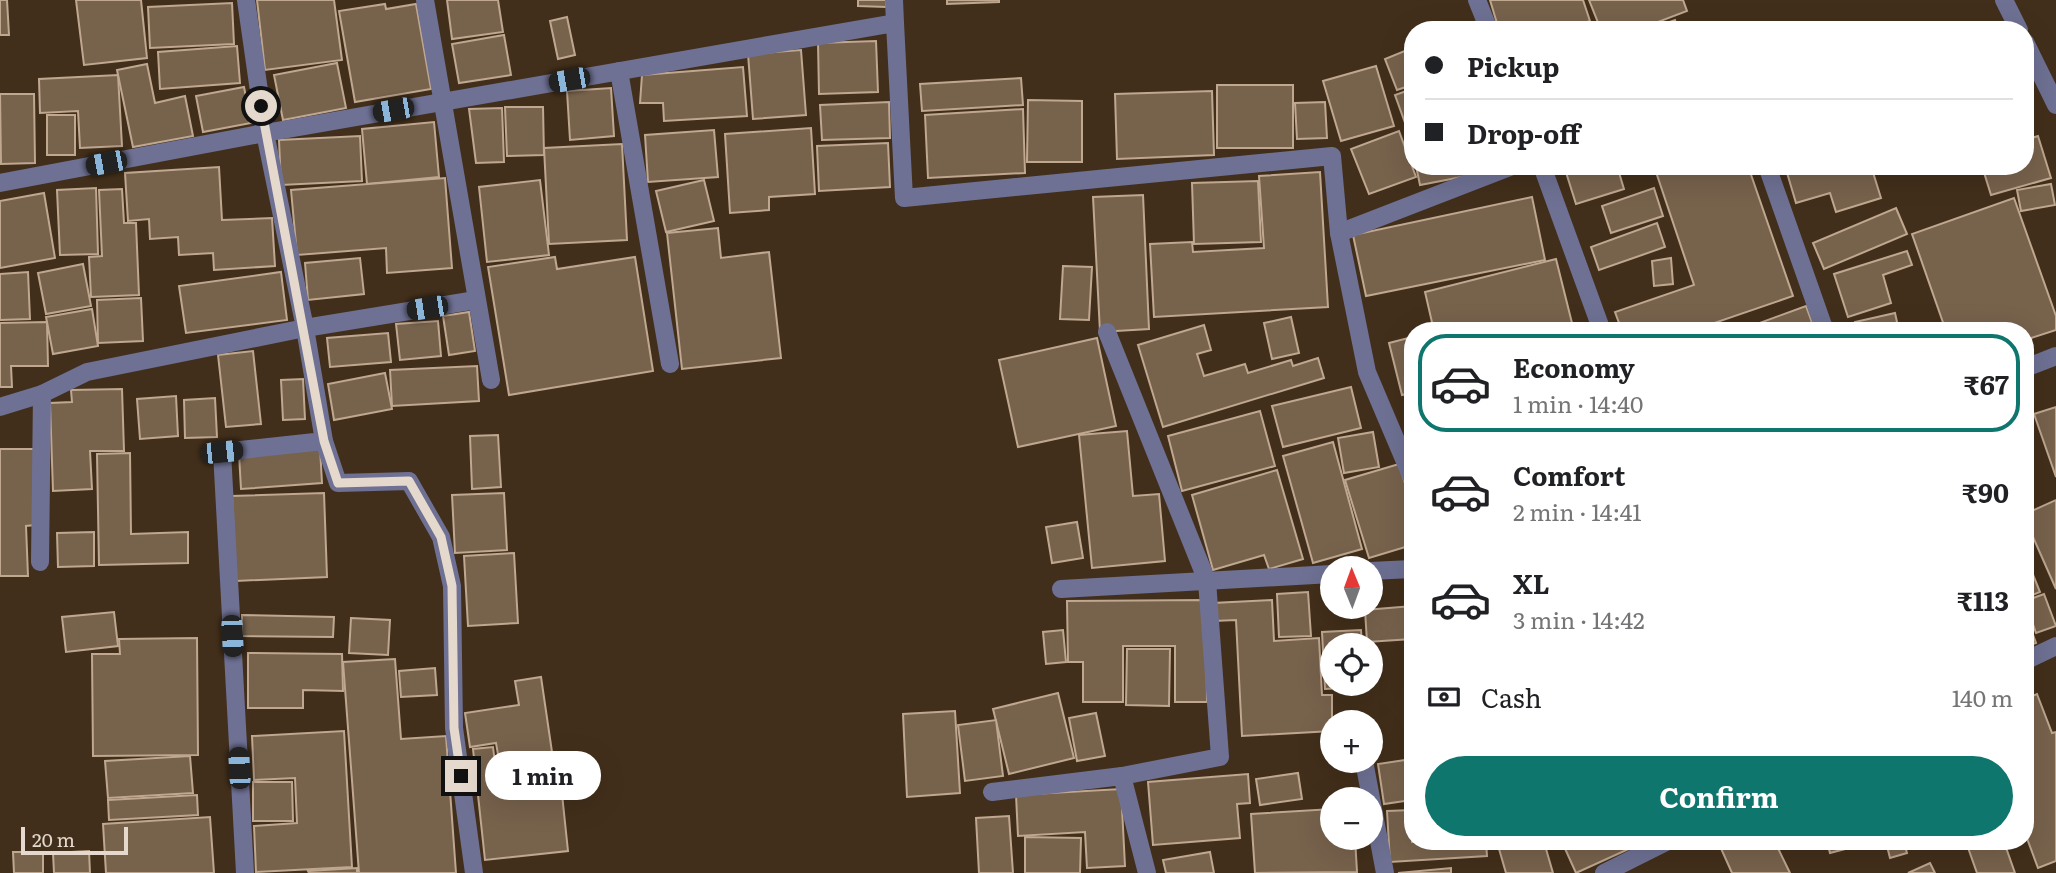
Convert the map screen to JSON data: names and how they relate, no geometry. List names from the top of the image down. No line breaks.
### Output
{"scale_bar":"20 m","north":"top","page":{"banner":["Pickup","Drop-off"],"list":[{"name":"Economy","note":"1 min · 14:40","value":"₹67"},{"name":"Comfort","note":"2 min · 14:41","value":"₹90"},{"name":"XL","note":"3 min · 14:42","value":"₹113"}],"map_buttons":["+","−"],"pay":["Cash","140 m"],"buttons":"Confirm","bubble":"1 min","scale":"20 m"}}
